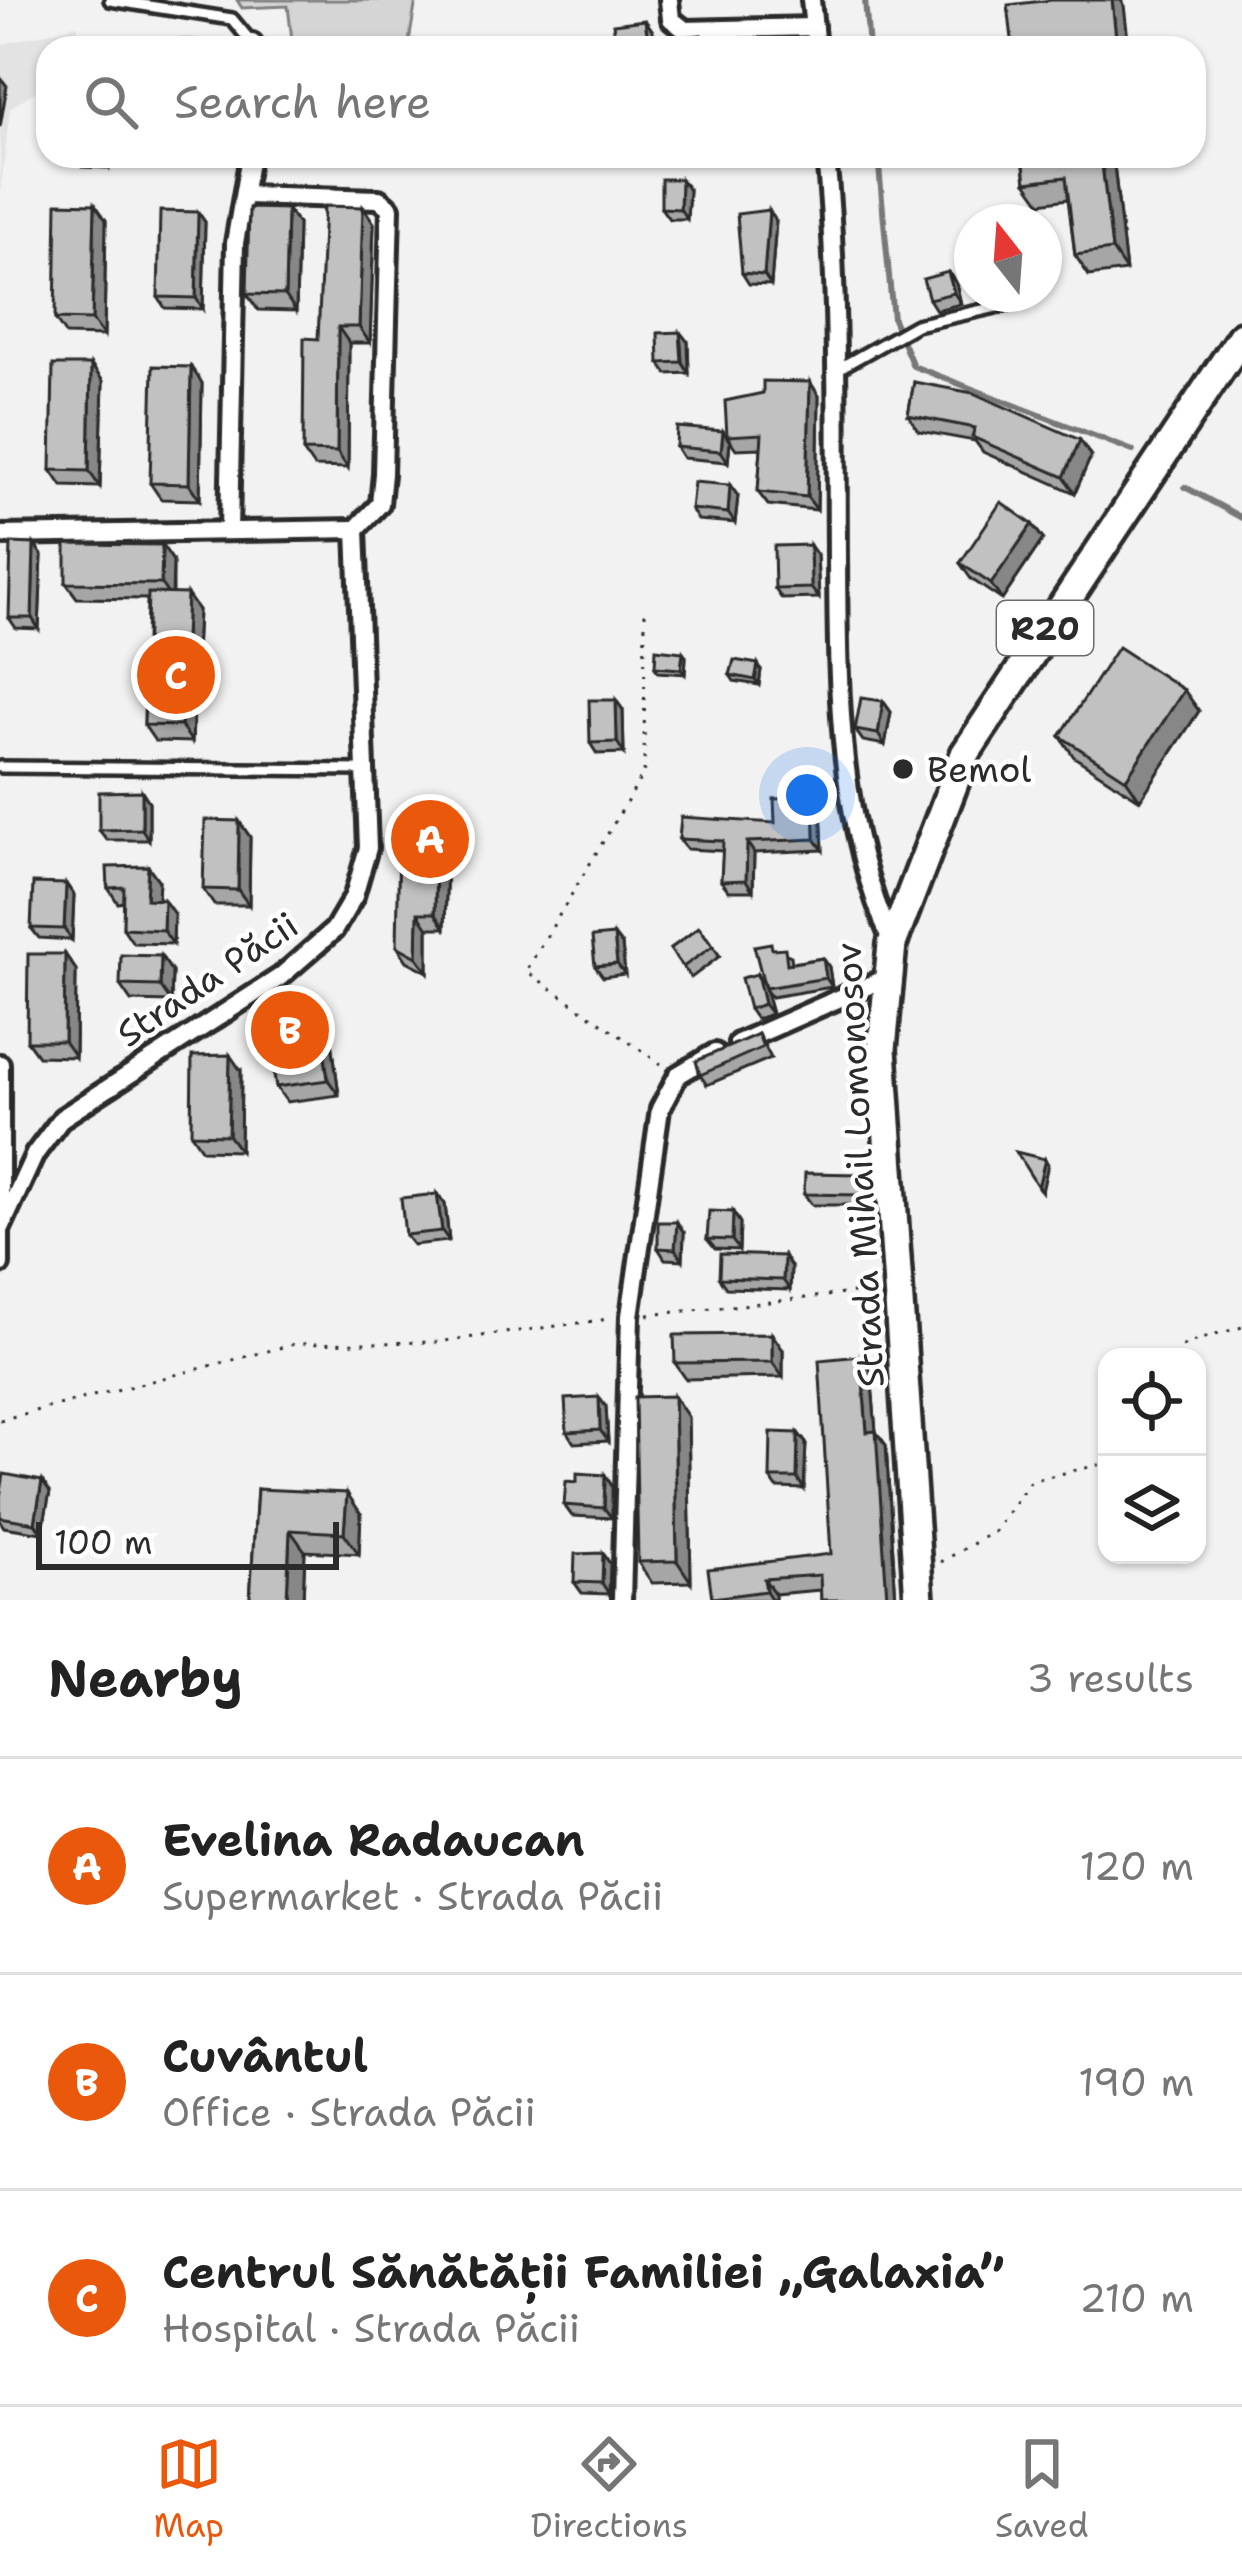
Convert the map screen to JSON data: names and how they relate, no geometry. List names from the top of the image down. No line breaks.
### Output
{"streets":{"main road":["R20","Strada Mihail Lomonosov"],"street":["Strada Păcii"]},"crossings":[["R20","Strada Mihail Lomonosov"]],"places":["Bemol"],"scale_bar":"100 m","north":"top","page":{"search":"Search here","pins":["C","A","B"],"scale":"100 m","heading":["Nearby","3 results"],"list":[{"mark":"A","name":"Evelina Radaucan","note":"Supermarket · Strada Păcii","value":"120 m"},{"mark":"B","name":"Cuvântul","note":"Office · Strada Păcii","value":"190 m"},{"mark":"C","name":"Centrul Sănătății Familiei „Galaxia”","note":"Hospital · Strada Păcii","value":"210 m"}],"nav":["Map","Directions","Saved"]}}
